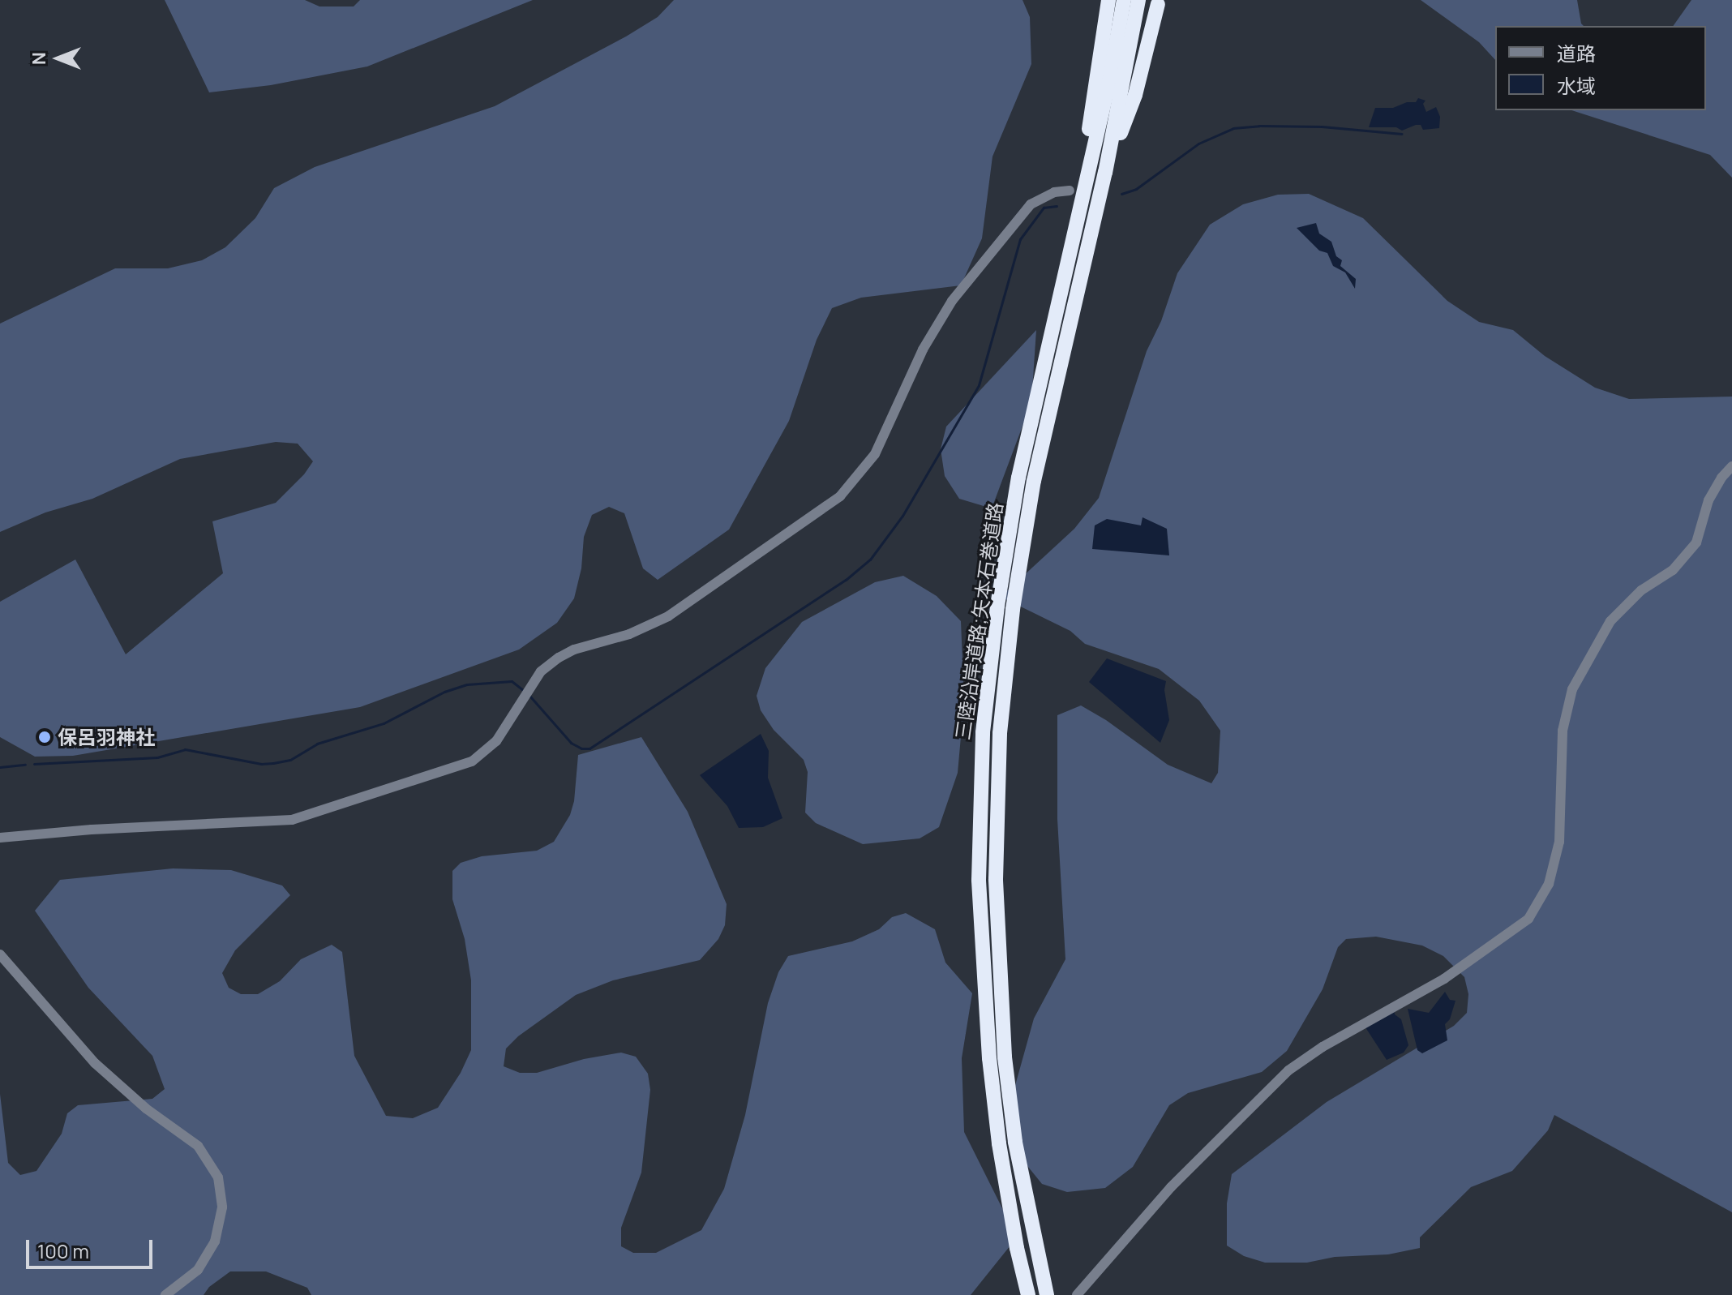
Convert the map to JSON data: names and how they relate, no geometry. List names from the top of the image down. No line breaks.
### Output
{"streets":{"highway":["三陸沿岸道路;矢本石巻道路"]},"places":["保呂羽神社"],"legend":["道路","水域"],"scale_bar":"100 m","north":"left"}
